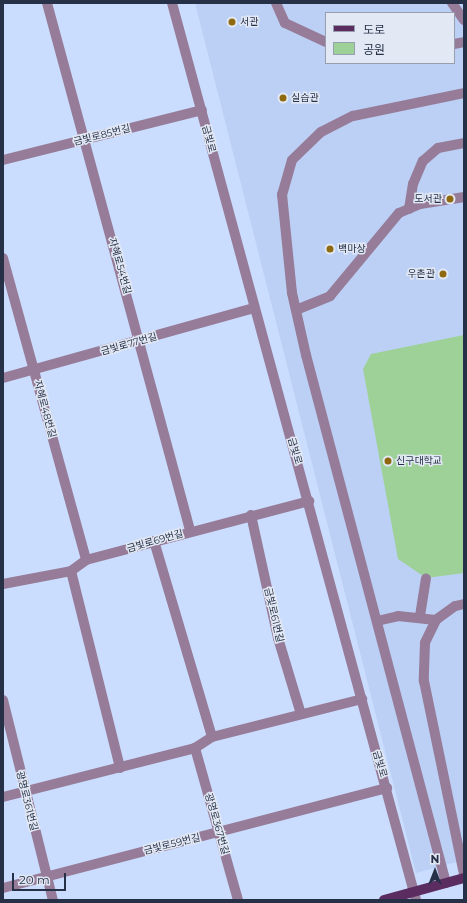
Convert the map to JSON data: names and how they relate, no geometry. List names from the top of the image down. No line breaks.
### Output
{"streets":{"street":["금빛로85번길","금빛로","자혜로54번길","금빛로77번길","자혜로48번길","금빛로69번길","금빛로61번길","광명로361번길","광명로367번길","금빛로59번길"]},"crossings":[["금빛로85번길","금빛로"],["금빛로85번길","자혜로54번길"],["금빛로","금빛로77번길"],["금빛로","금빛로69번길"],["금빛로","금빛로59번길"],["자혜로54번길","금빛로77번길"],["자혜로54번길","금빛로69번길"],["금빛로77번길","자혜로48번길"],["자혜로48번길","금빛로69번길"],["금빛로69번길","금빛로61번길"],["광명로361번길","금빛로59번길"],["광명로367번길","금빛로59번길"]],"places":["서관","실습관","도서관","백마상","우촌관","신구대학교"],"legend":["도로","공원"],"scale_bar":"20 m","north":"top"}
